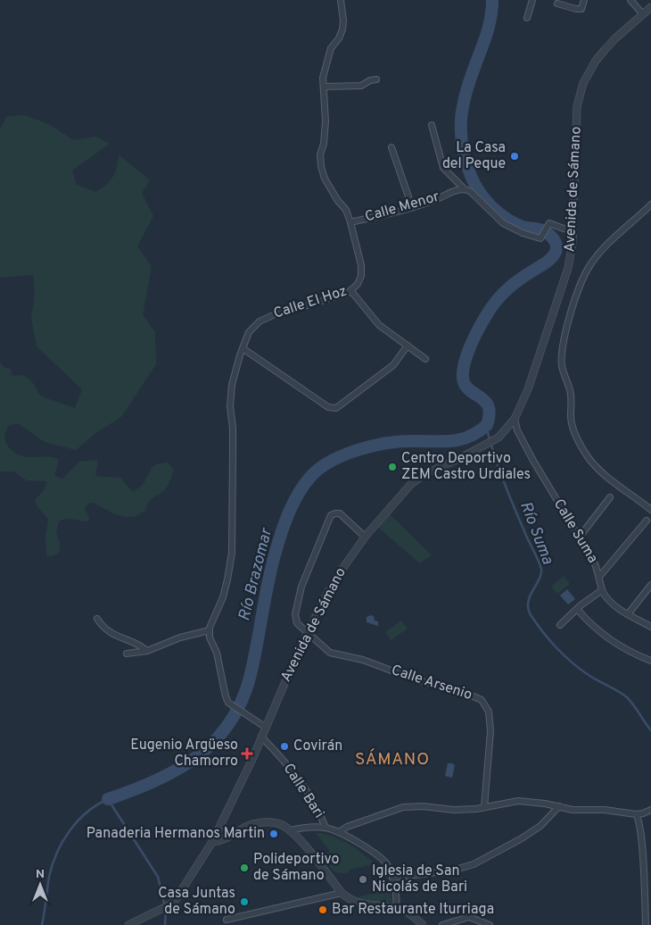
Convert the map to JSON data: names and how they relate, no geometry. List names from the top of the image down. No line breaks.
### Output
{"streets":{"street":["Avenida de Sámano","Calle Menor","Calle El Hoz","Calle Suma","Calle Arsenio","Calle Bari"]},"crossings":[["Avenida de Sámano","Calle Suma"],["Avenida de Sámano","Calle Arsenio"],["Avenida de Sámano","Calle Bari"],["Calle Menor","Calle El Hoz"]],"districts":["SÁMANO"],"water":["Río Suma","Río Brazomar"],"places":{"other":["La Casa del Peque","Centro Deportivo ZEM Castro Urdiales","Covirán","Panaderia Hermanos Martin","Polideportivo de Sámano","Iglesia de San Nicolás de Bari","Casa Juntas de Sámano","Bar Restaurante Iturriaga"],"health":["Eugenio Argüeso Chamorro"]},"north":"top"}
